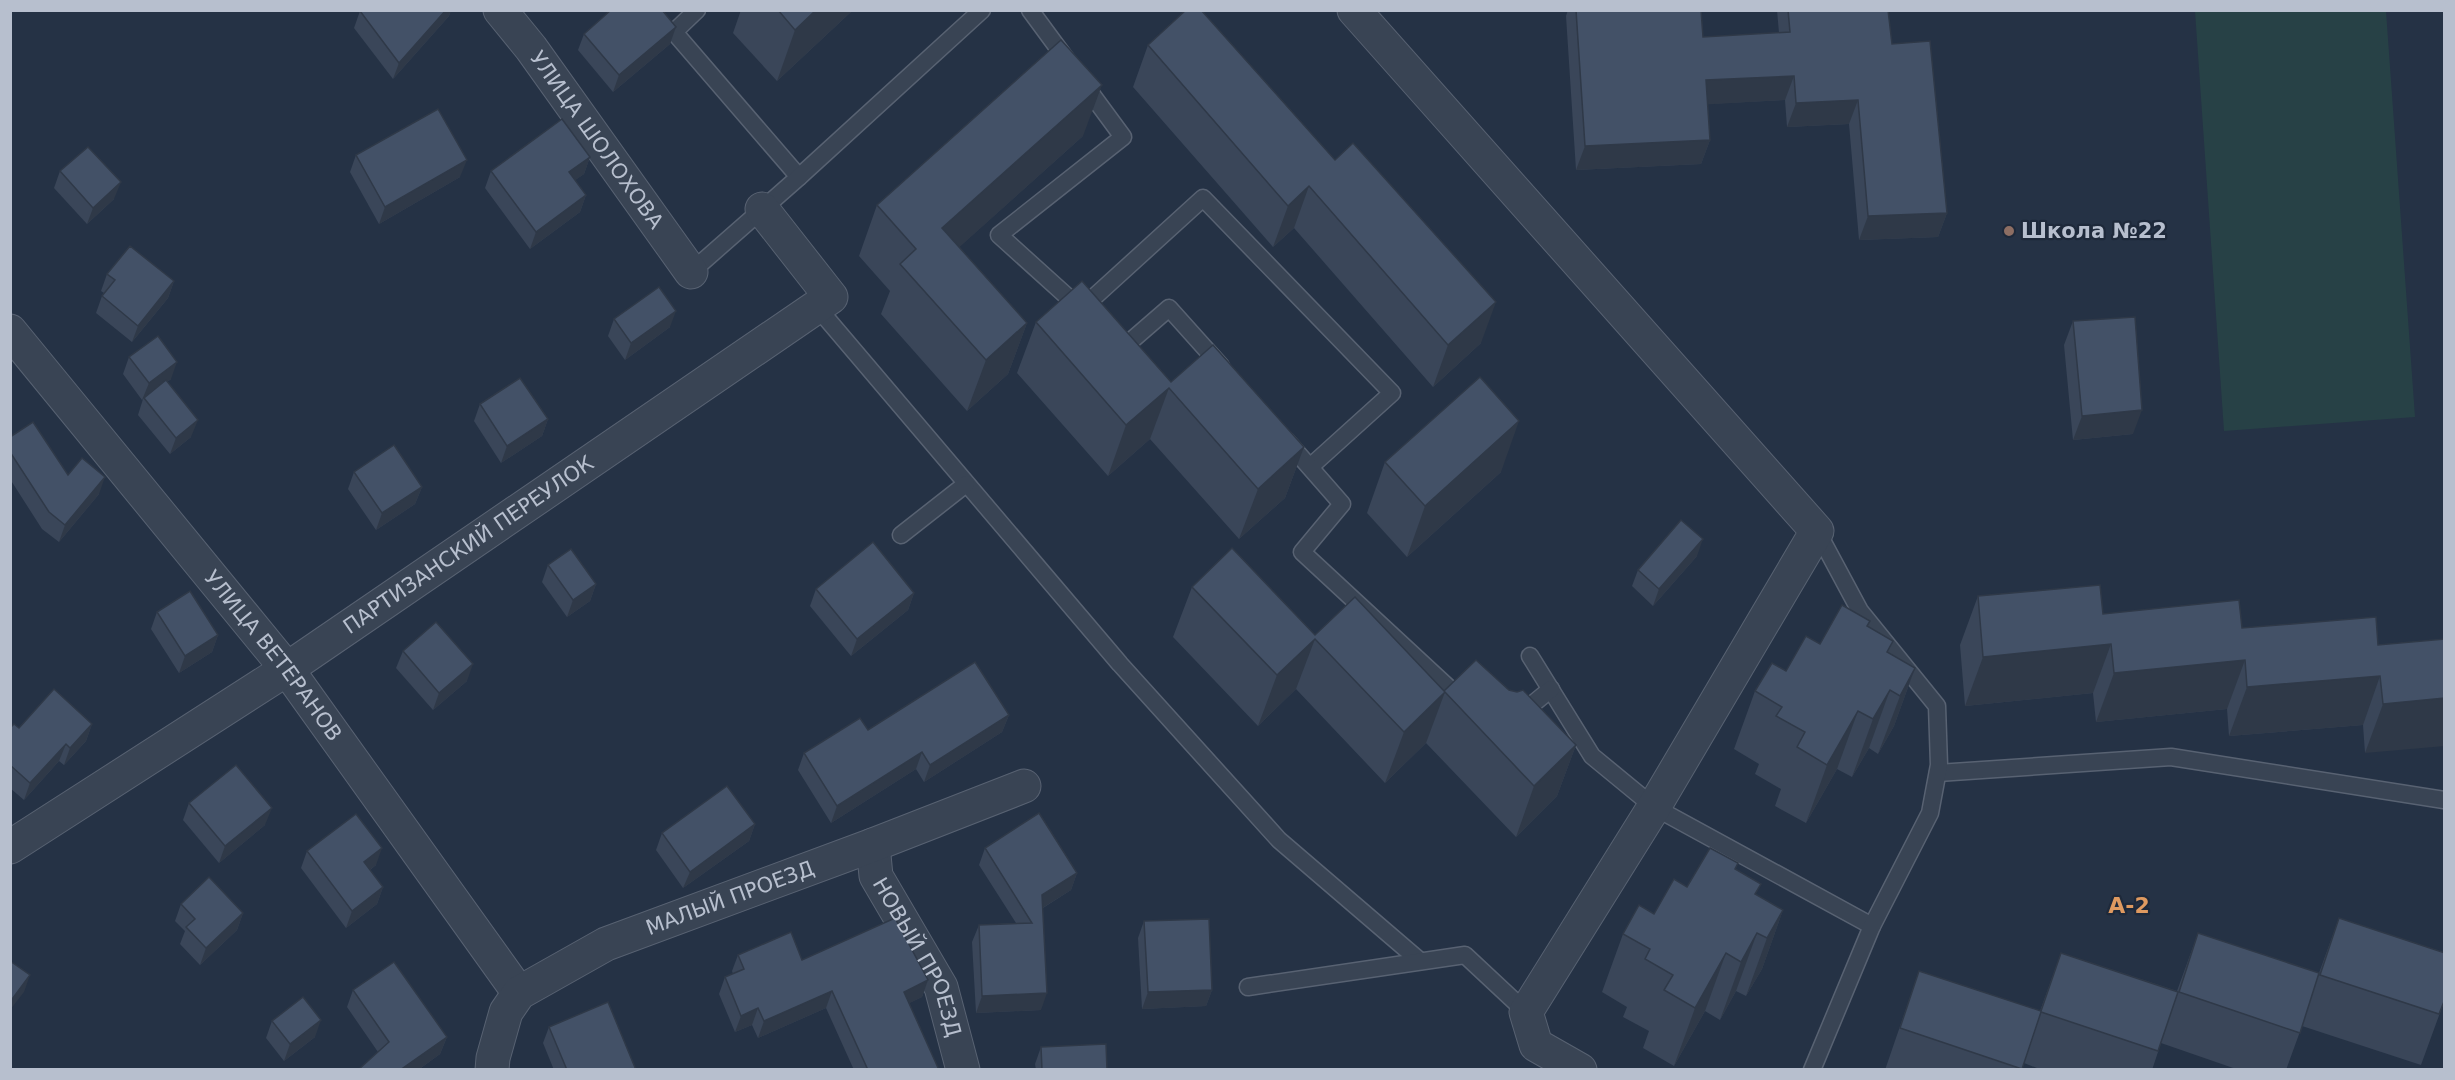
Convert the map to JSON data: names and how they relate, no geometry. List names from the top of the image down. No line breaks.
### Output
{"streets":{"street":["УЛИЦА ШОЛОХОВА","ПАРТИЗАНСКИЙ ПЕРЕУЛОК","УЛИЦА ВЕТЕРАНОВ","МАЛЫЙ ПРОЕЗД","НОВЫЙ ПРОЕЗД"]},"crossings":[["ПАРТИЗАНСКИЙ ПЕРЕУЛОК","УЛИЦА ВЕТЕРАНОВ"],["УЛИЦА ВЕТЕРАНОВ","МАЛЫЙ ПРОЕЗД"],["МАЛЫЙ ПРОЕЗД","НОВЫЙ ПРОЕЗД"]],"districts":["А-2"],"places":["Школа №22"]}
